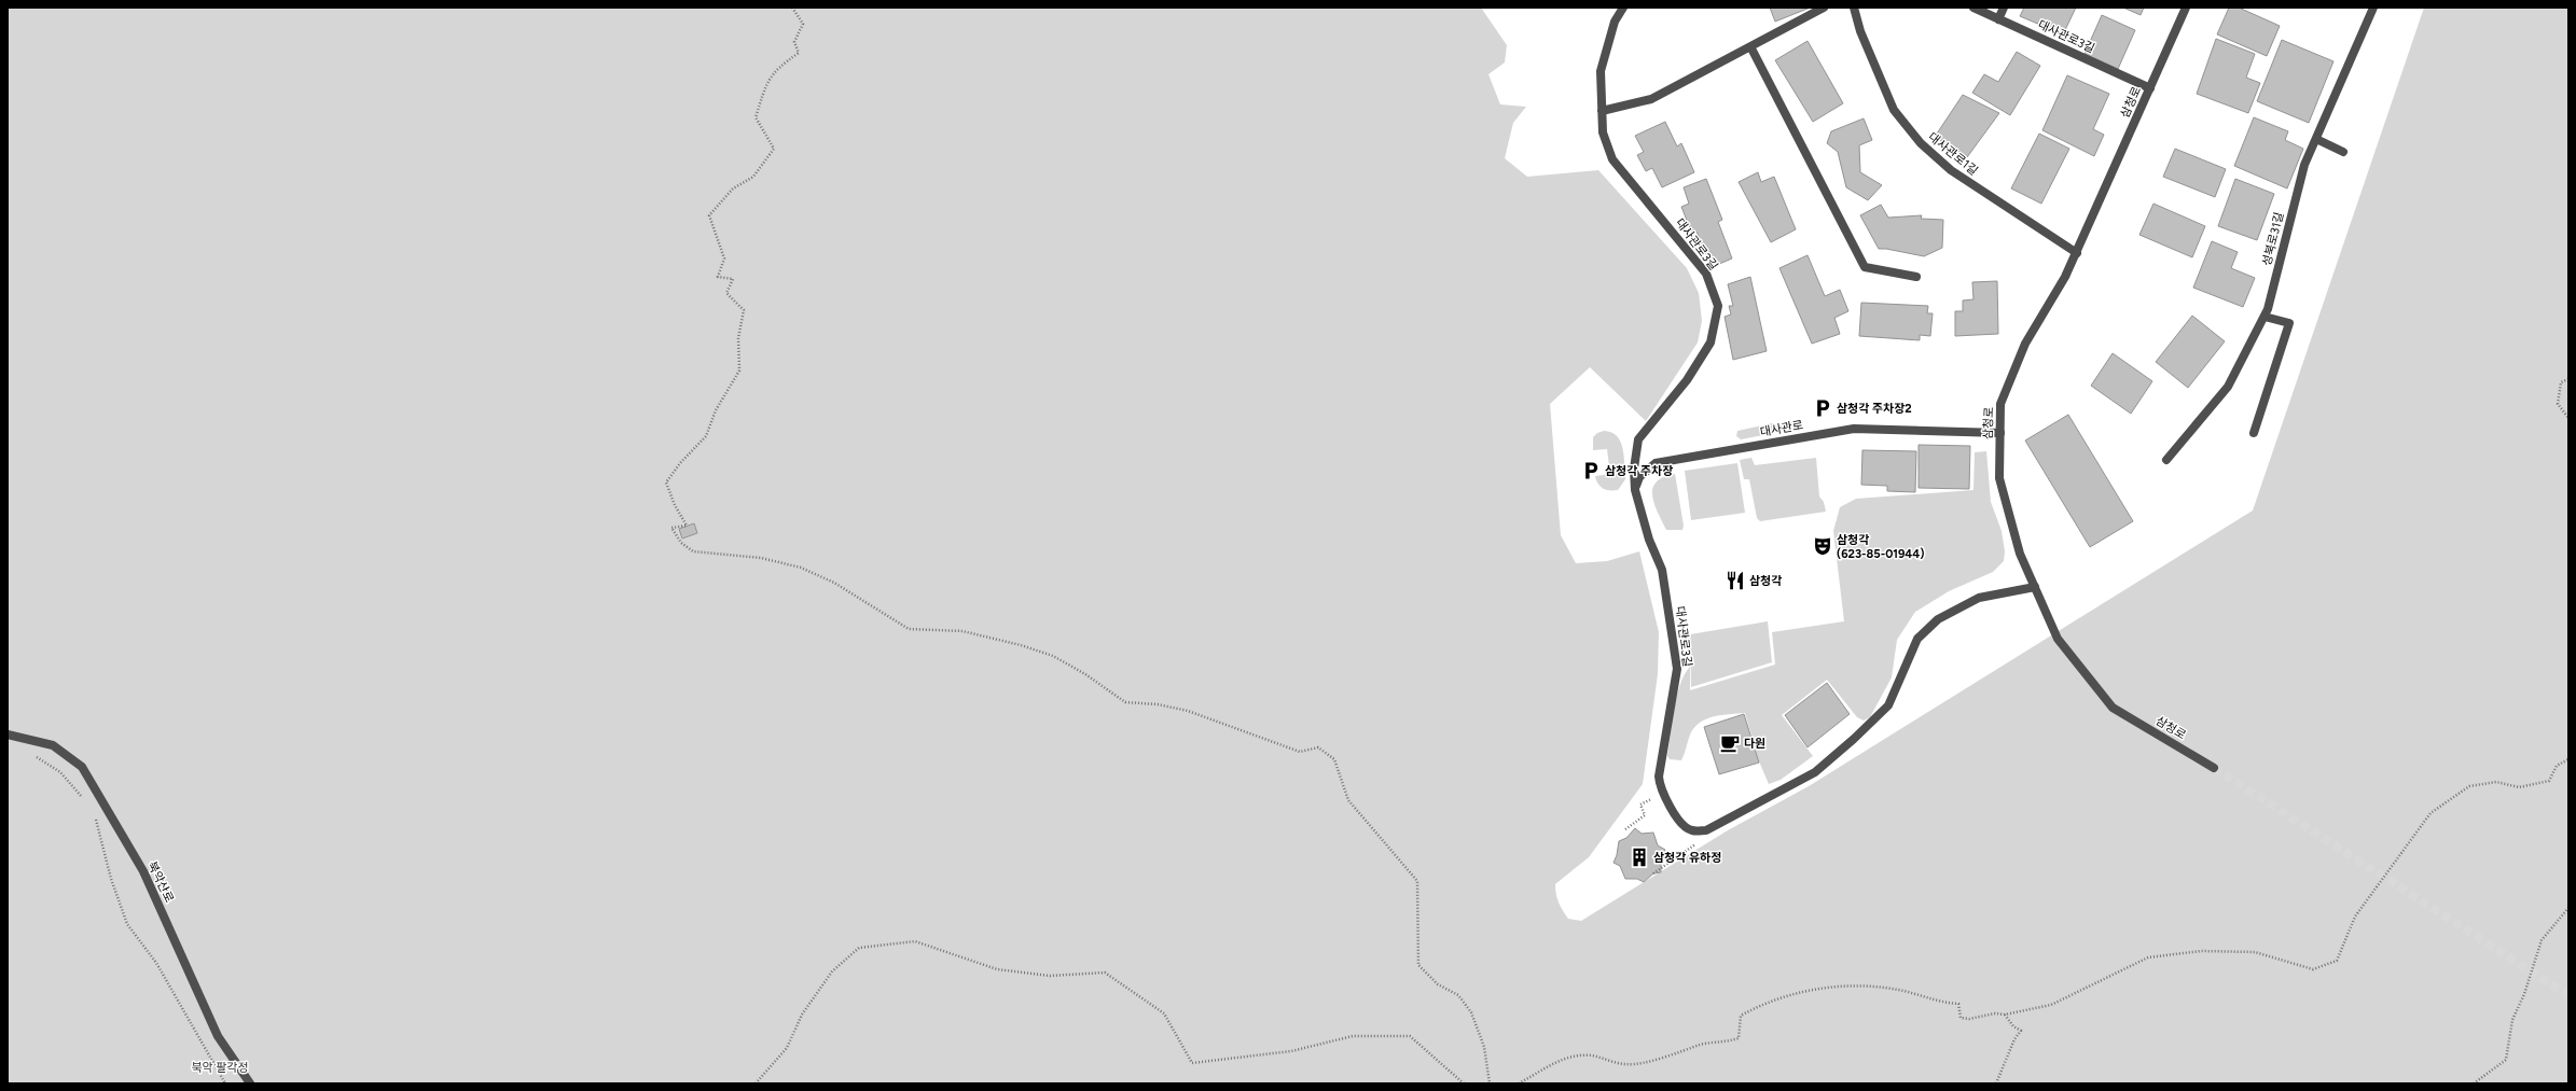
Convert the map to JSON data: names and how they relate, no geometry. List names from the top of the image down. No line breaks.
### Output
{"streets":{"street":["대사관로3길","삼청로","대사관로1길","성북로31길","대사관로","북악산로"]},"crossings":[["대사관로3길","삼청로"],["대사관로3길","대사관로"],["삼청로","대사관로1길"],["삼청로","대사관로"]],"parks":["북악 팔각정"],"places":{"parking":["삼청각 주차장2","삼청각 주차장"],"theatre":["삼청각 (623-85-01944)"],"restaurant":["삼청각"],"cafe":["다원"],"building":["삼청각 유하정"]}}
